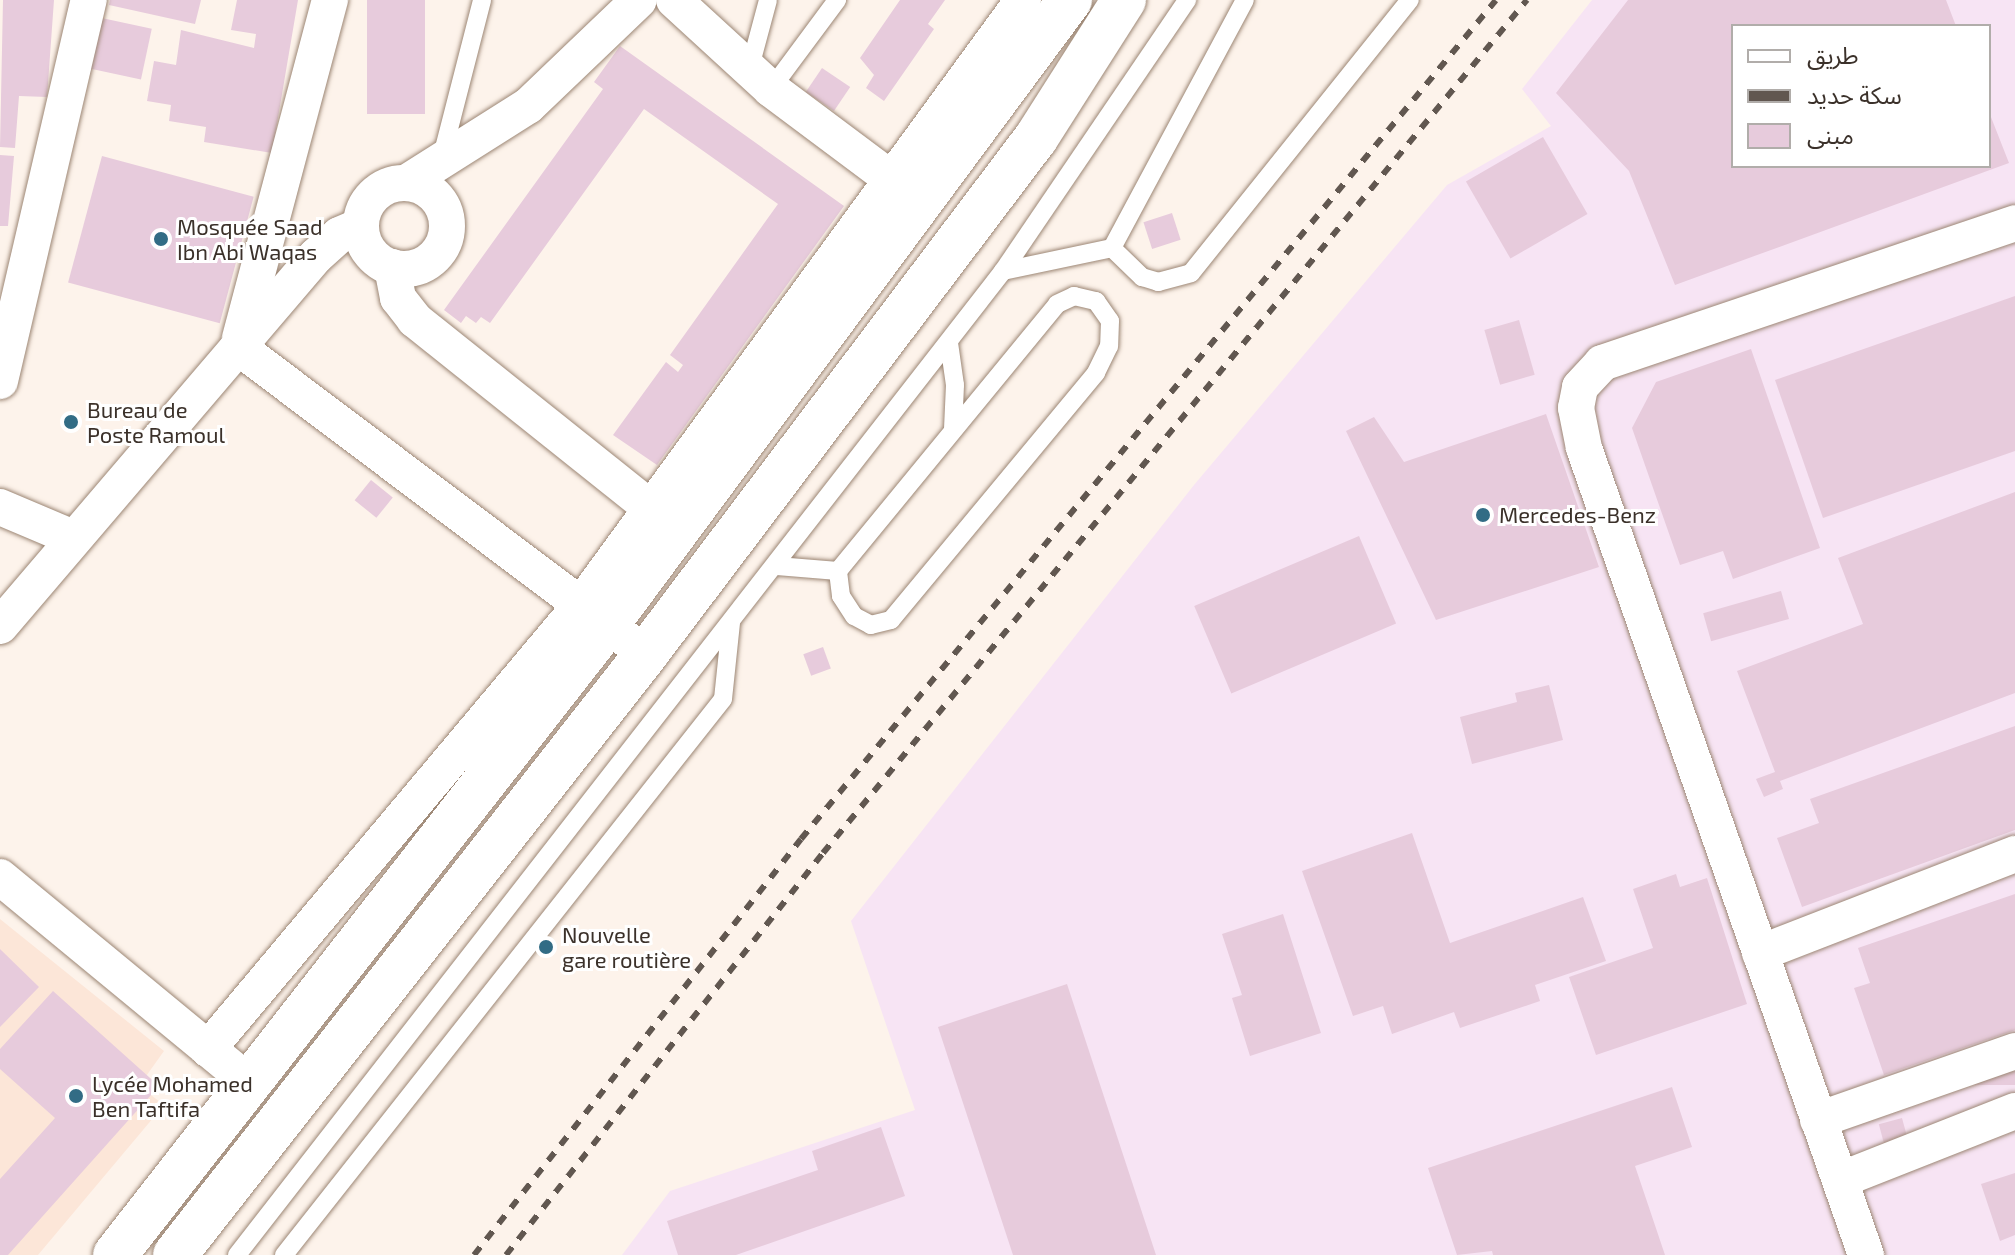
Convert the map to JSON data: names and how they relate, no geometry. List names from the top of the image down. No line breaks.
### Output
{"places":["Mosquée Saad Ibn Abi Waqas","Bureau de Poste Ramoul","Mercedes-Benz","Nouvelle gare routière","Lycée Mohamed Ben Taftifa"],"legend":["طريق","سكة حديد","مبنى"]}
